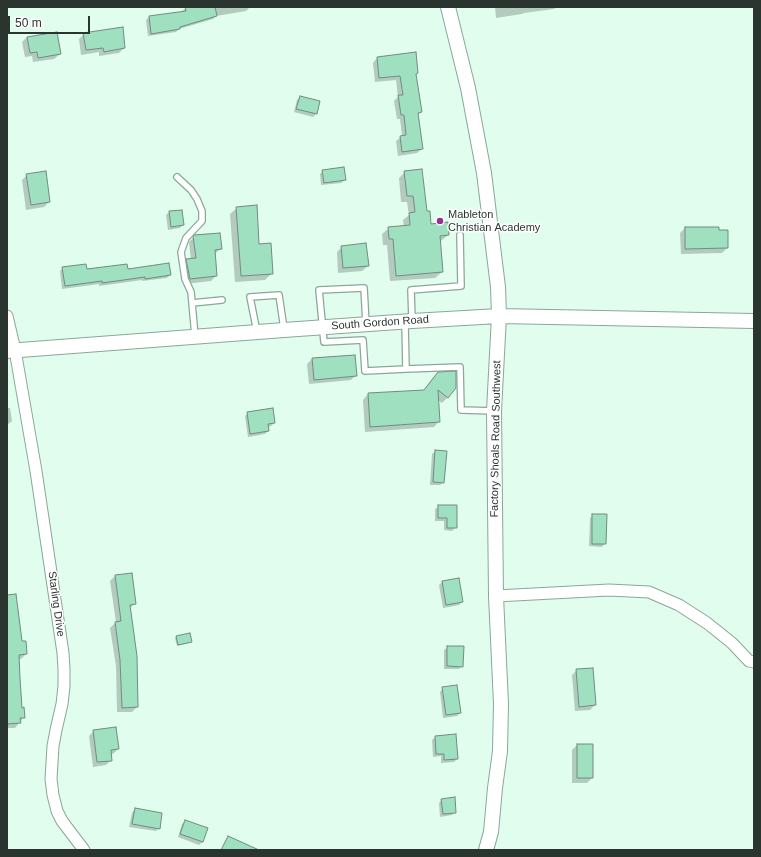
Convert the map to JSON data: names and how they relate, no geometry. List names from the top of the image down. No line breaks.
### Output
{"streets":{"street":["South Gordon Road","Factory Shoals Road Southwest","Starling Drive"]},"crossings":[["South Gordon Road","Factory Shoals Road Southwest"],["South Gordon Road","Starling Drive"]],"places":["Mableton Christian Academy"],"scale_bar":"50 m"}
